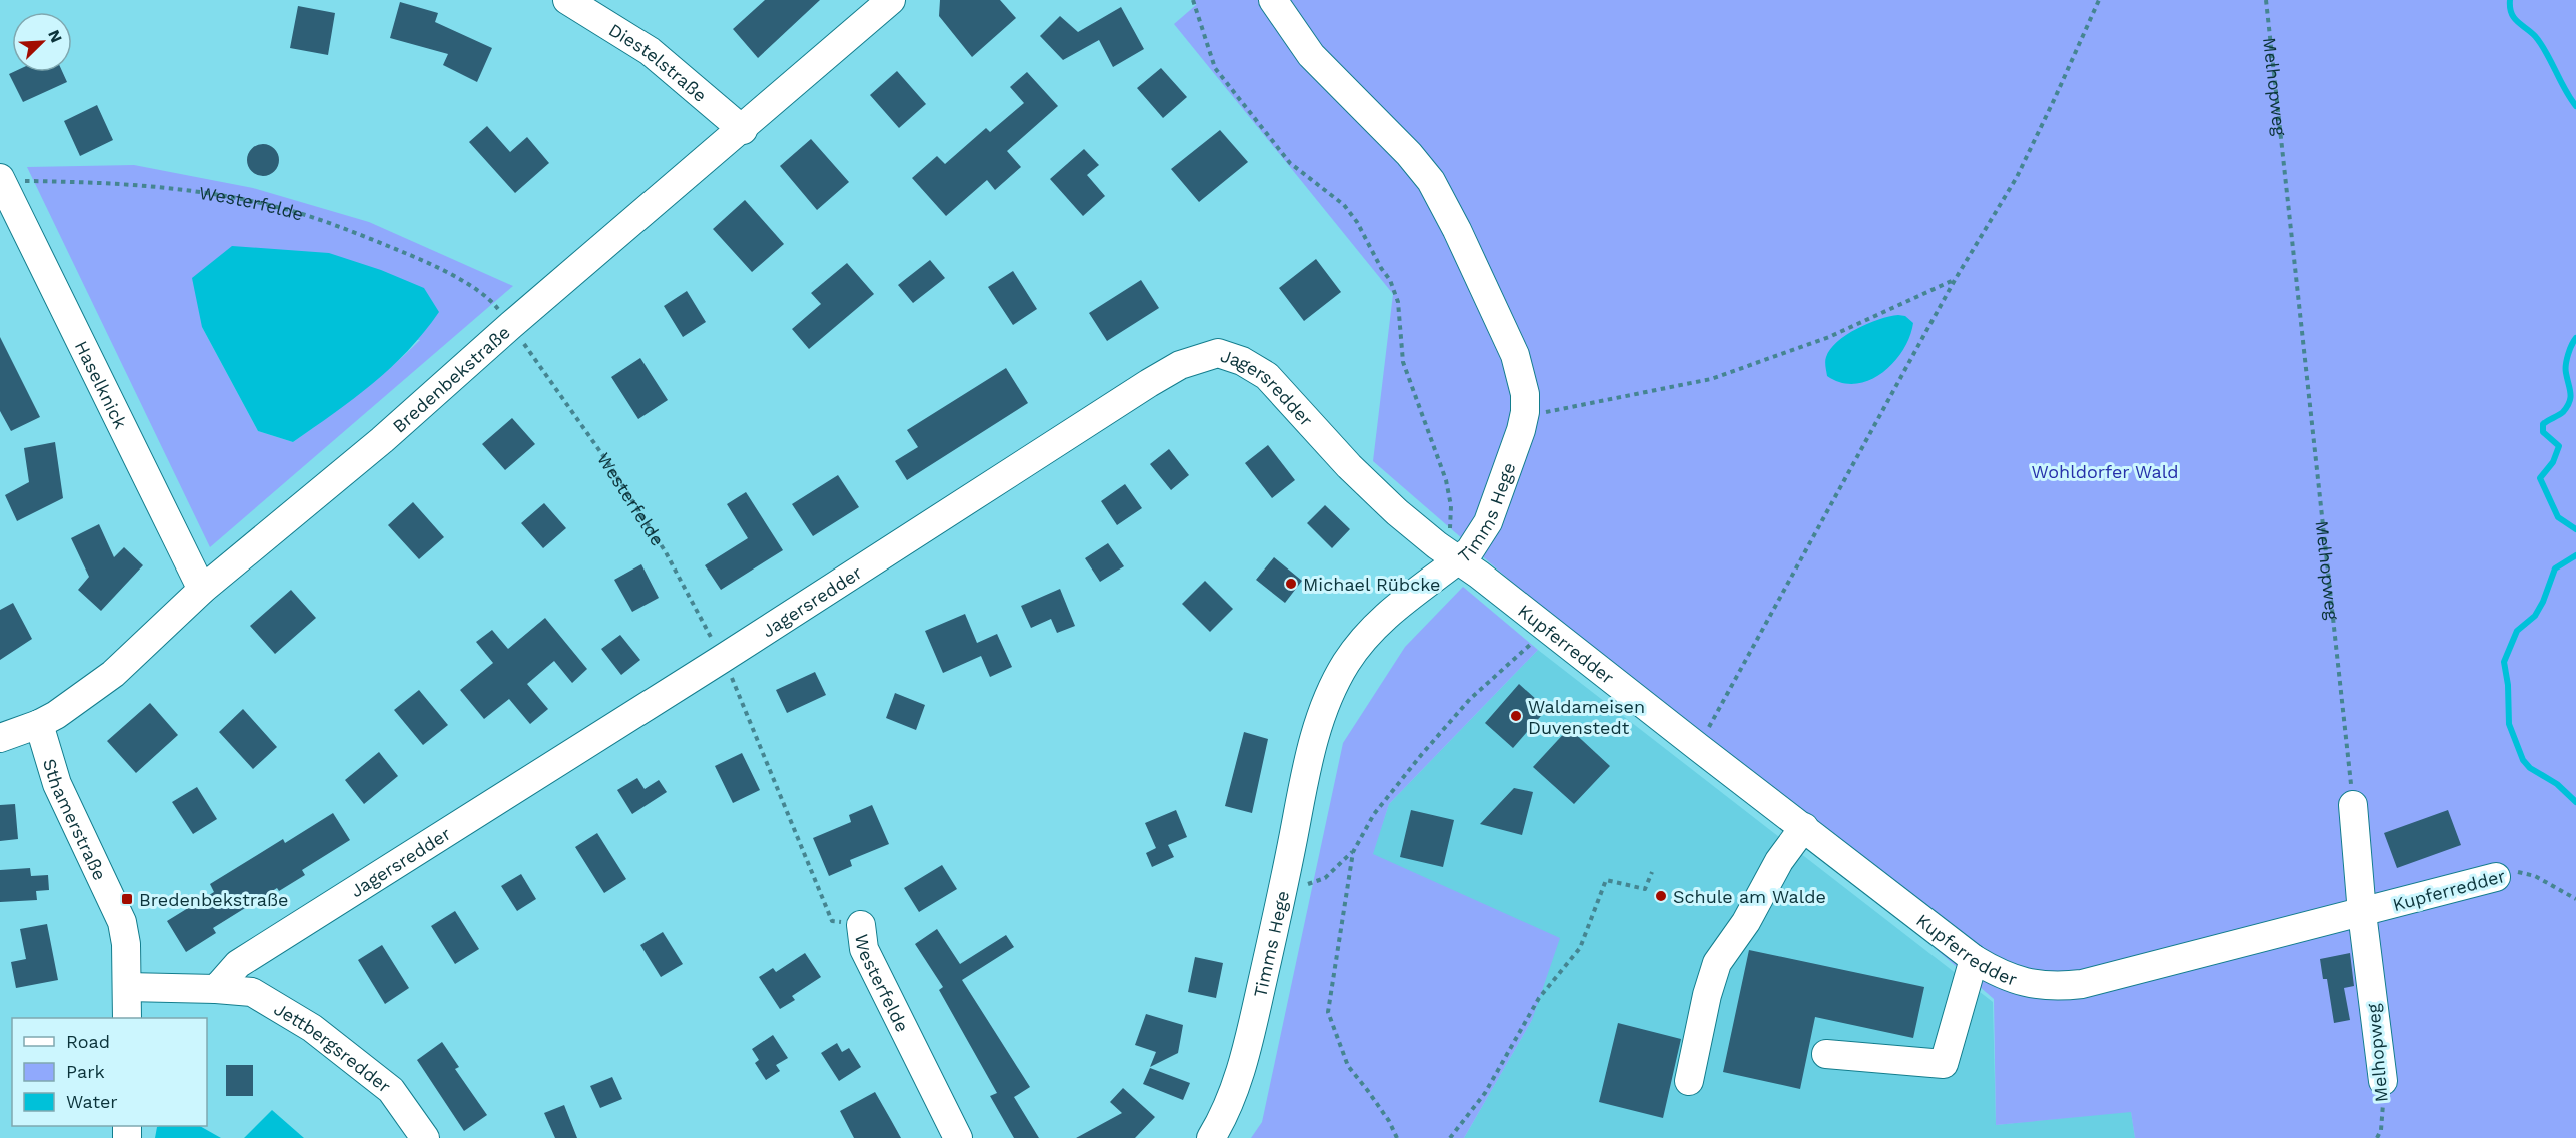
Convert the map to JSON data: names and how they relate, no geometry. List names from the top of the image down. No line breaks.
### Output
{"streets":{"street":["Diestelstraße","Melhopweg","Westerfelde","Bredenbekstraße","Haselknick","Jagersredder","Timms Hege","Kupferredder","Sthamerstraße","Jettbergsredder"]},"crossings":[["Diestelstraße","Bredenbekstraße"],["Melhopweg","Kupferredder"],["Westerfelde","Bredenbekstraße"],["Westerfelde","Haselknick"],["Westerfelde","Jagersredder"],["Bredenbekstraße","Haselknick"],["Bredenbekstraße","Sthamerstraße"],["Jagersredder","Timms Hege"],["Jagersredder","Kupferredder"],["Jagersredder","Jettbergsredder"],["Timms Hege","Kupferredder"]],"parks":["Wohldorfer Wald"],"places":{"other":["Michael Rübcke","Waldameisen Duvenstedt","Schule am Walde"],"transit":["Bredenbekstraße"]},"legend":["Road","Park","Water"],"north":"top right"}
